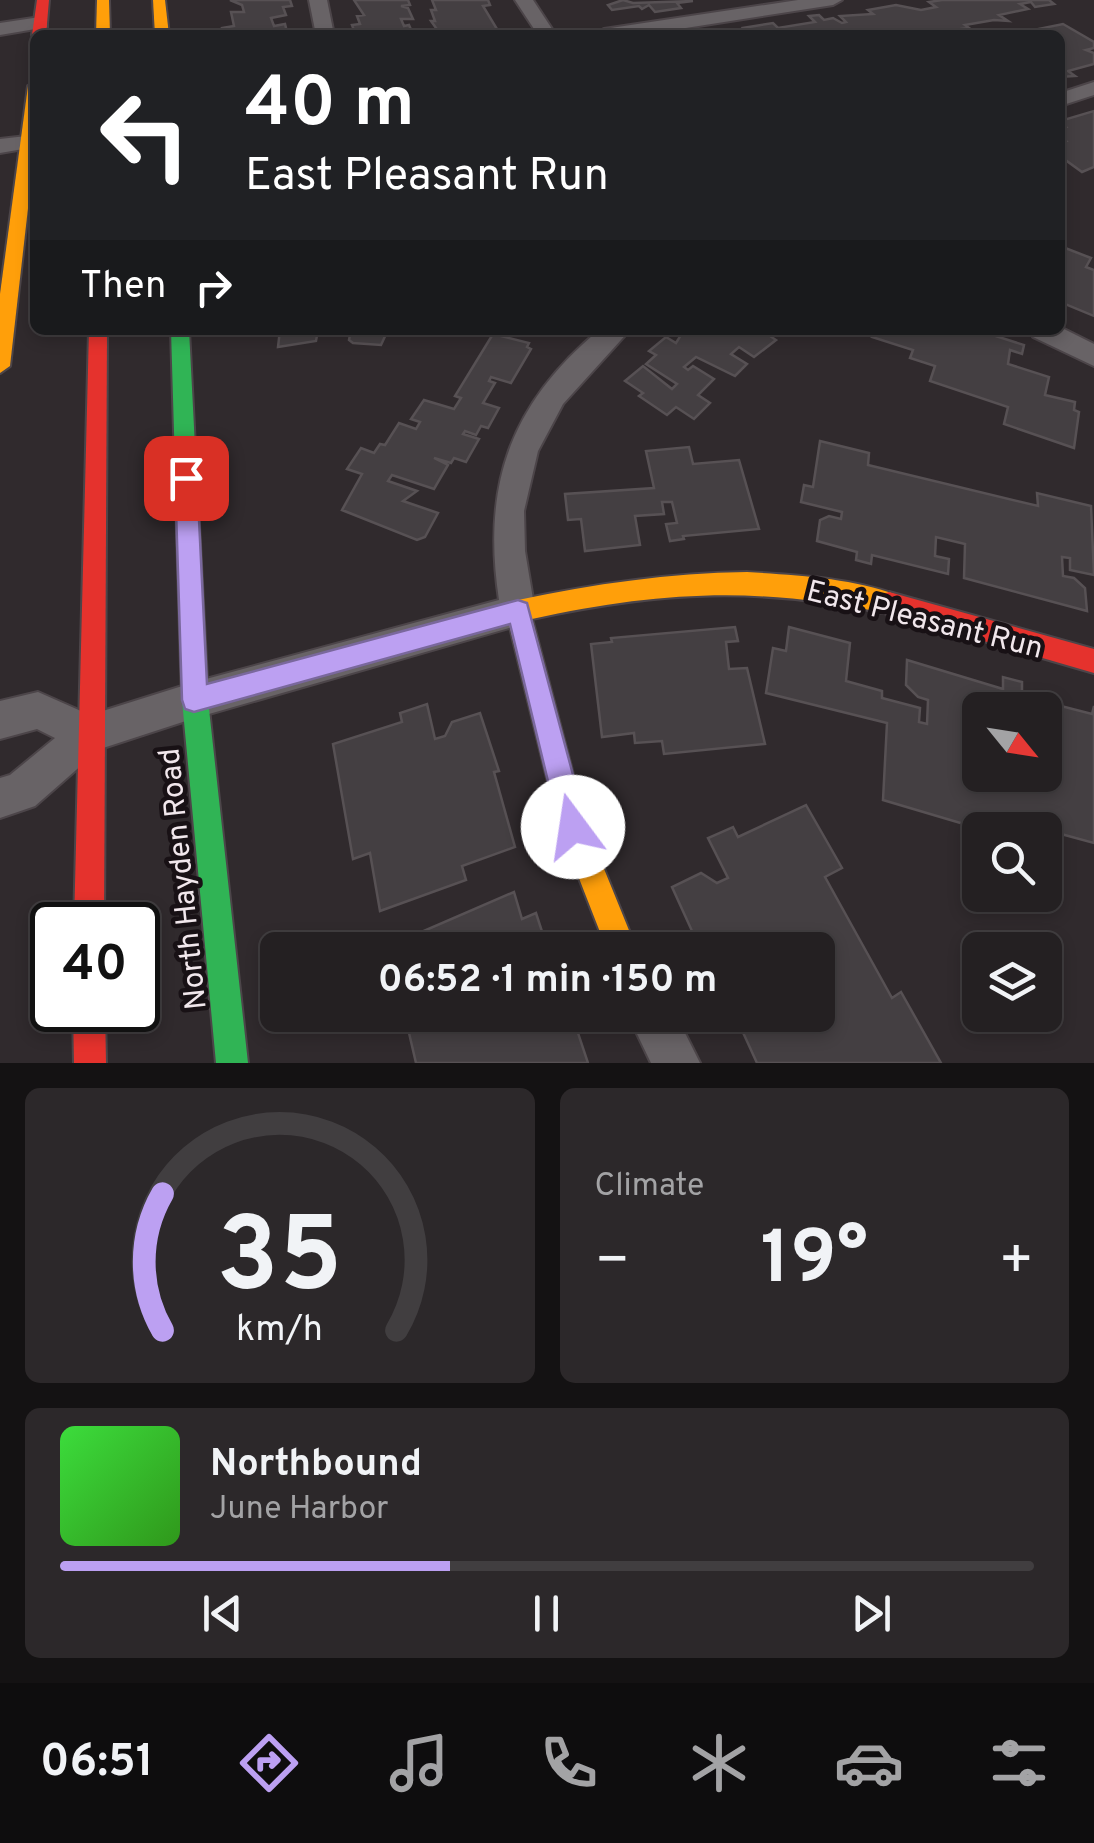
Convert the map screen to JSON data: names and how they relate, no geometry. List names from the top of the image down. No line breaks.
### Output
{"streets":{"main road":["East Pleasant Run","North Hayden Road"]},"crossings":[["East Pleasant Run","North Hayden Road"]],"north":"bottom right","page":{"turn":["40 m","East Pleasant Run"],"then":"Then","limit":"40","trip":"06:52 · 1 min · 150 m","tile":"Climate","heat":["−","19°","+"],"song":["Northbound","June Harbor"],"tabs":"06:51","gauge":["35","km/h"]}}
